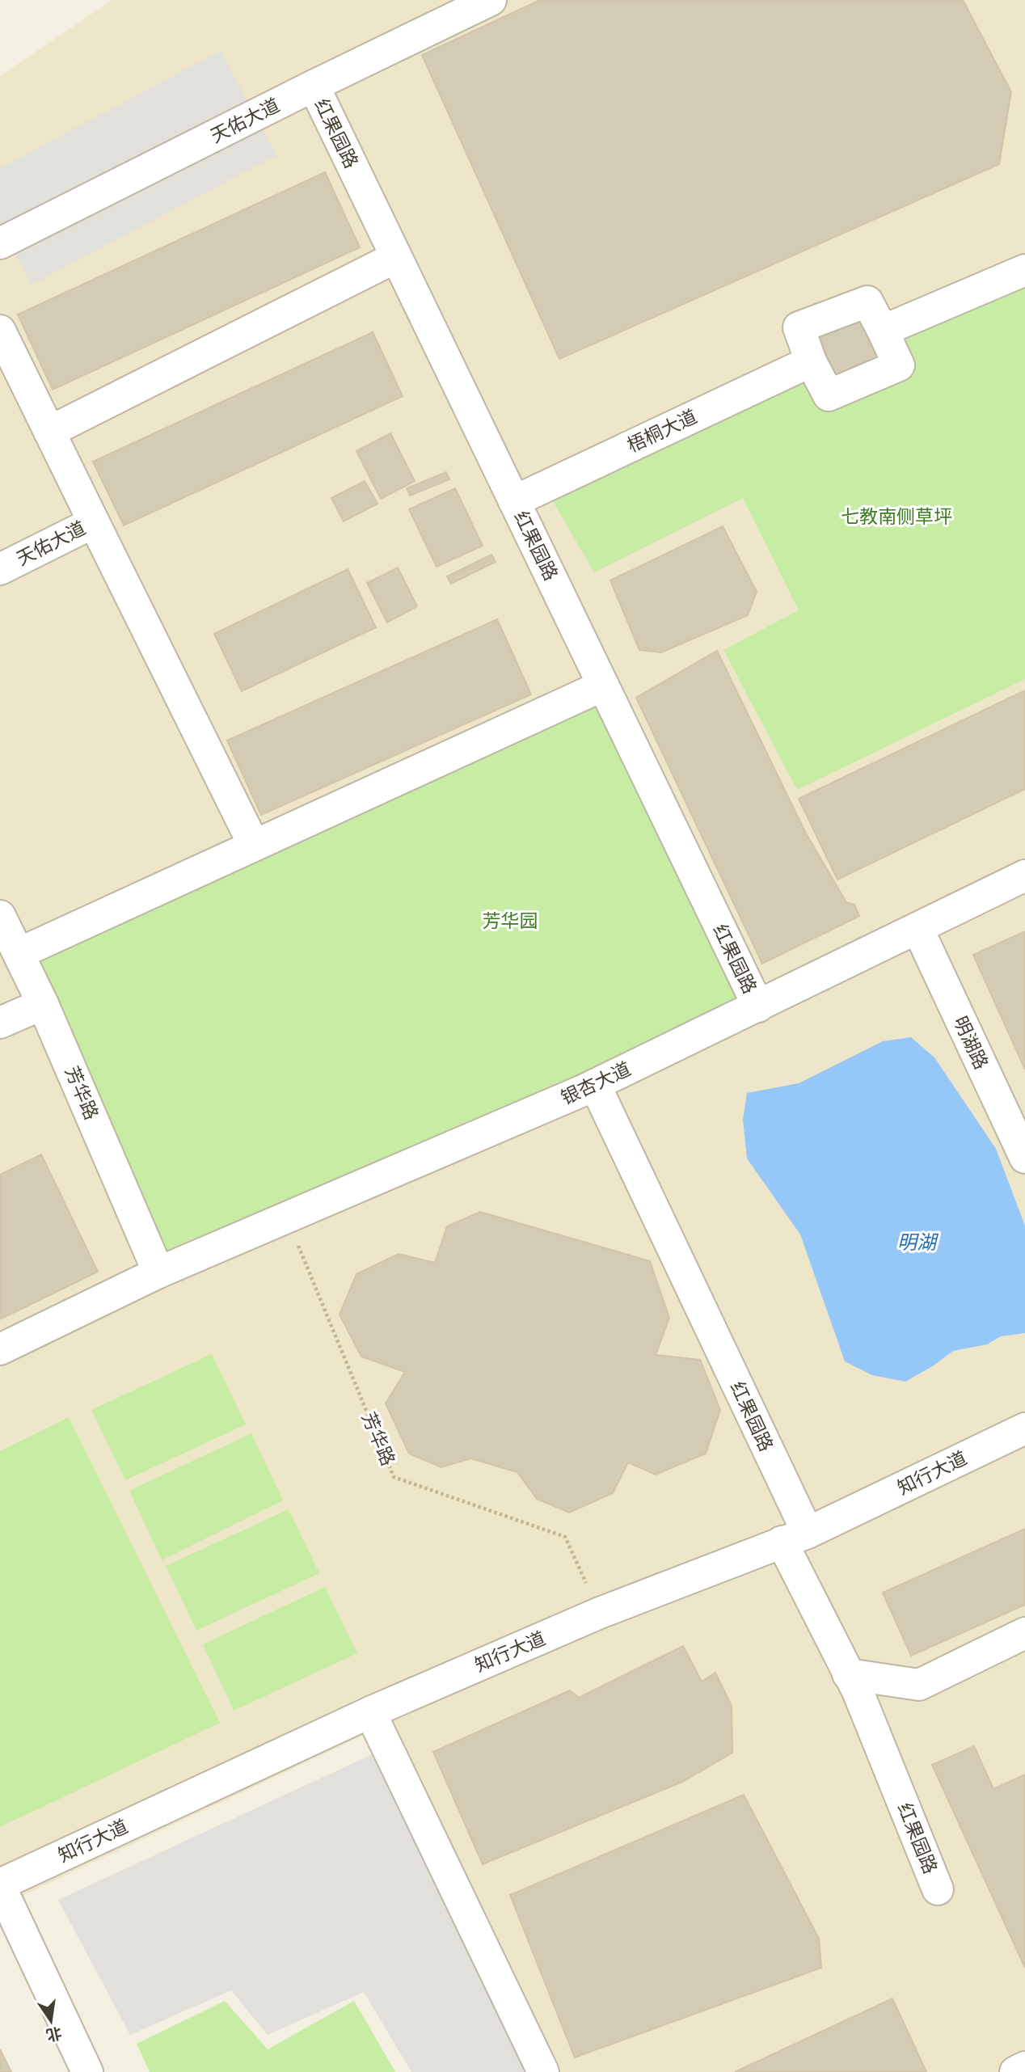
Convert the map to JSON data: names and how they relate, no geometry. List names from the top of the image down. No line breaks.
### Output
{"streets":{"street":["天佑大道","红果园路","梧桐大道","明湖路","银杏大道","芳华路","知行大道"]},"crossings":[["天佑大道","红果园路"],["红果园路","梧桐大道"],["红果园路","银杏大道"],["红果园路","知行大道"],["明湖路","银杏大道"],["银杏大道","芳华路"],["芳华路","知行大道"]],"water":["明湖"],"parks":["七教南侧草坪","芳华园"],"north":"bottom"}
